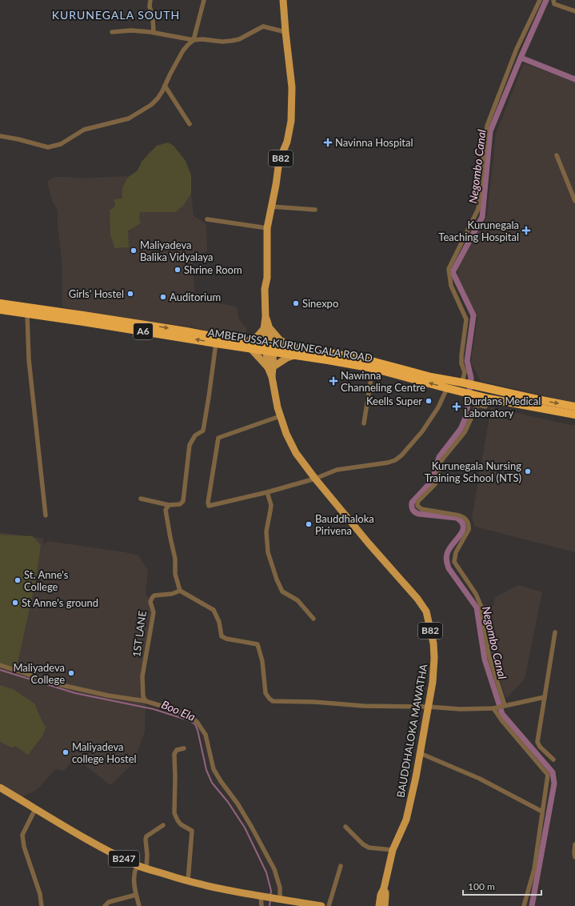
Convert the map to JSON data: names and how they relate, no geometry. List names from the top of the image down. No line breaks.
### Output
{"streets":{"highway":["A6","AMBEPUSSA-KURUNEGALA ROAD"],"main road":["B82","BAUDDHALOKA MAWATHA","B247"],"street":["1ST LANE"]},"crossings":[["B82","AMBEPUSSA-KURUNEGALA ROAD"],["B82","BAUDDHALOKA MAWATHA"],["AMBEPUSSA-KURUNEGALA ROAD","BAUDDHALOKA MAWATHA"]],"districts":["KURUNEGALA SOUTH"],"water":["Negombo Canal","Boo Ela"],"places":{"health":["Navinna Hospital","Kurunegala Teaching Hospital","Nawinna Channeling Centre","Durdans Medical Laboratory"],"other":["Maliyadeva Balika Vidyalaya","Shrine Room","Girls' Hostel","Auditorium","Sinexpo","Keells Super","Kurunegala Nursing Training School (NTS)","Bauddhaloka Pirivena","St. Anne's College","St Anne's ground","Maliyadeva College","Maliyadeva college Hostel"]},"scale_bar":"100 m"}
